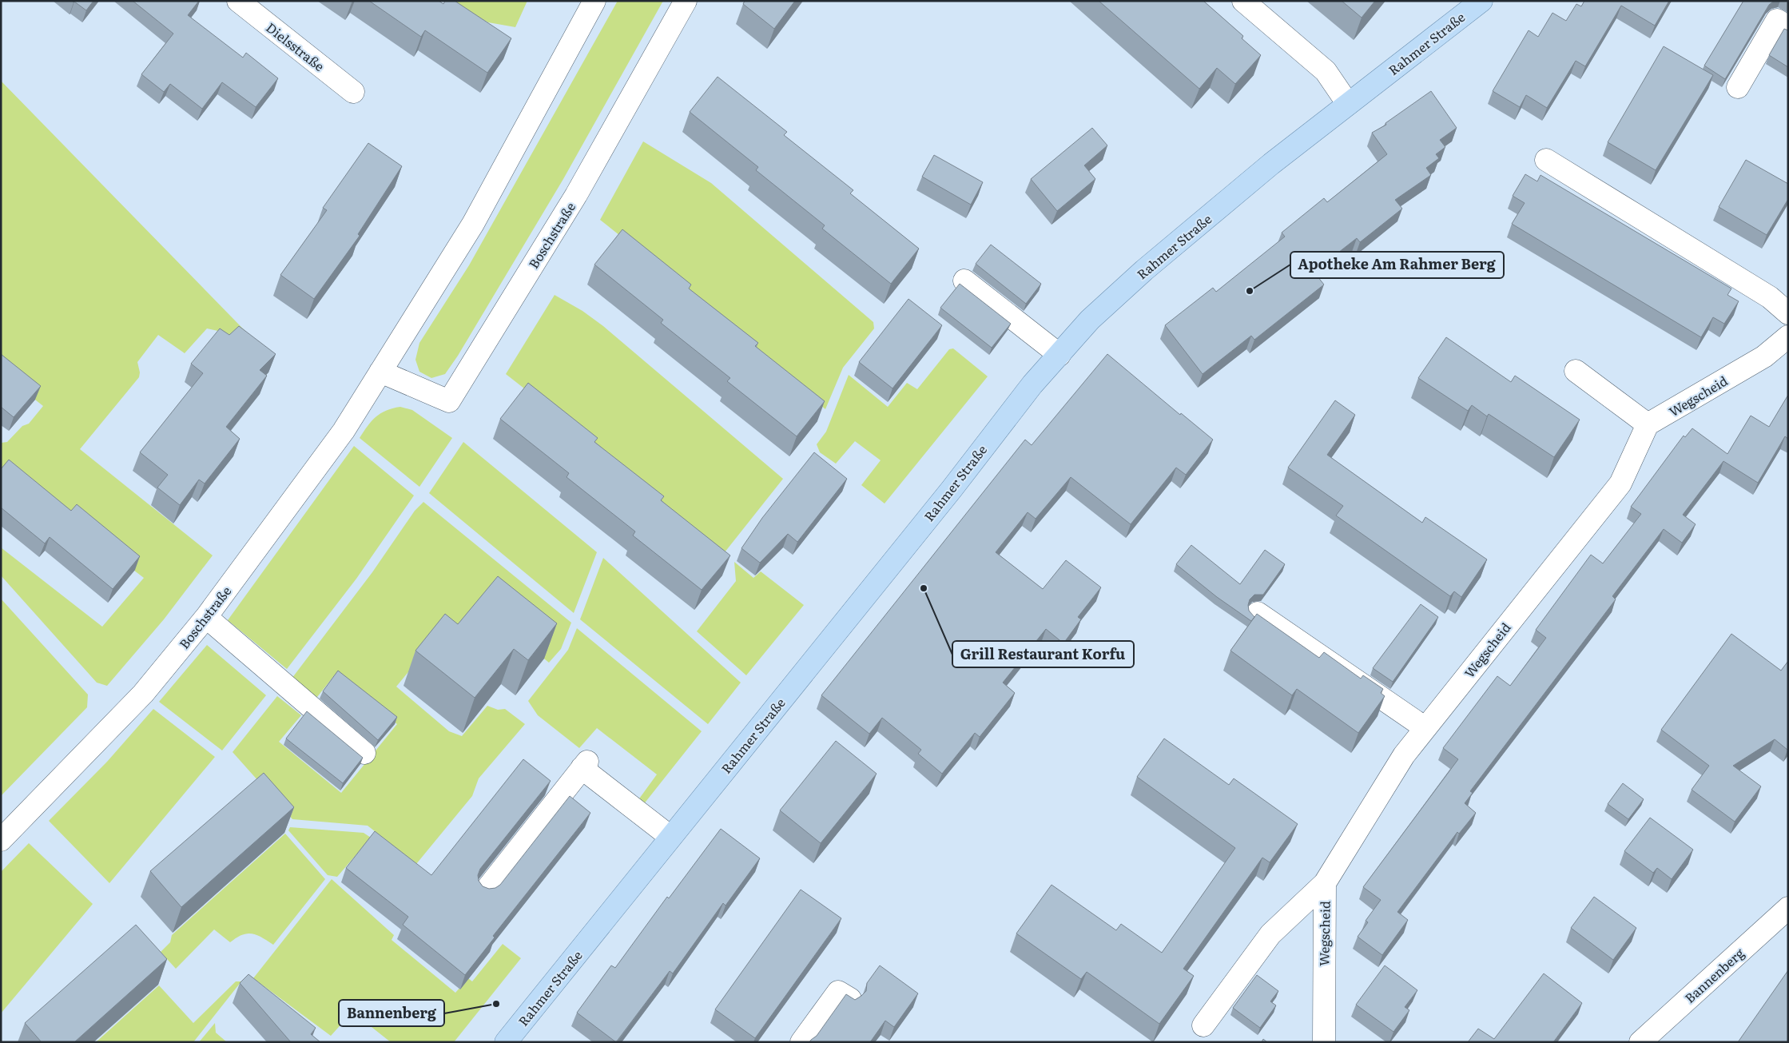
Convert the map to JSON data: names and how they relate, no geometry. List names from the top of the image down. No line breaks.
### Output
{"streets":{"main road":["Rahmer Straße"],"street":["Dielsstraße","Boschstraße","Wegscheid","Bannenberg"]},"places":["Apotheke Am Rahmer Berg","Grill Restaurant Korfu","Bannenberg"]}
